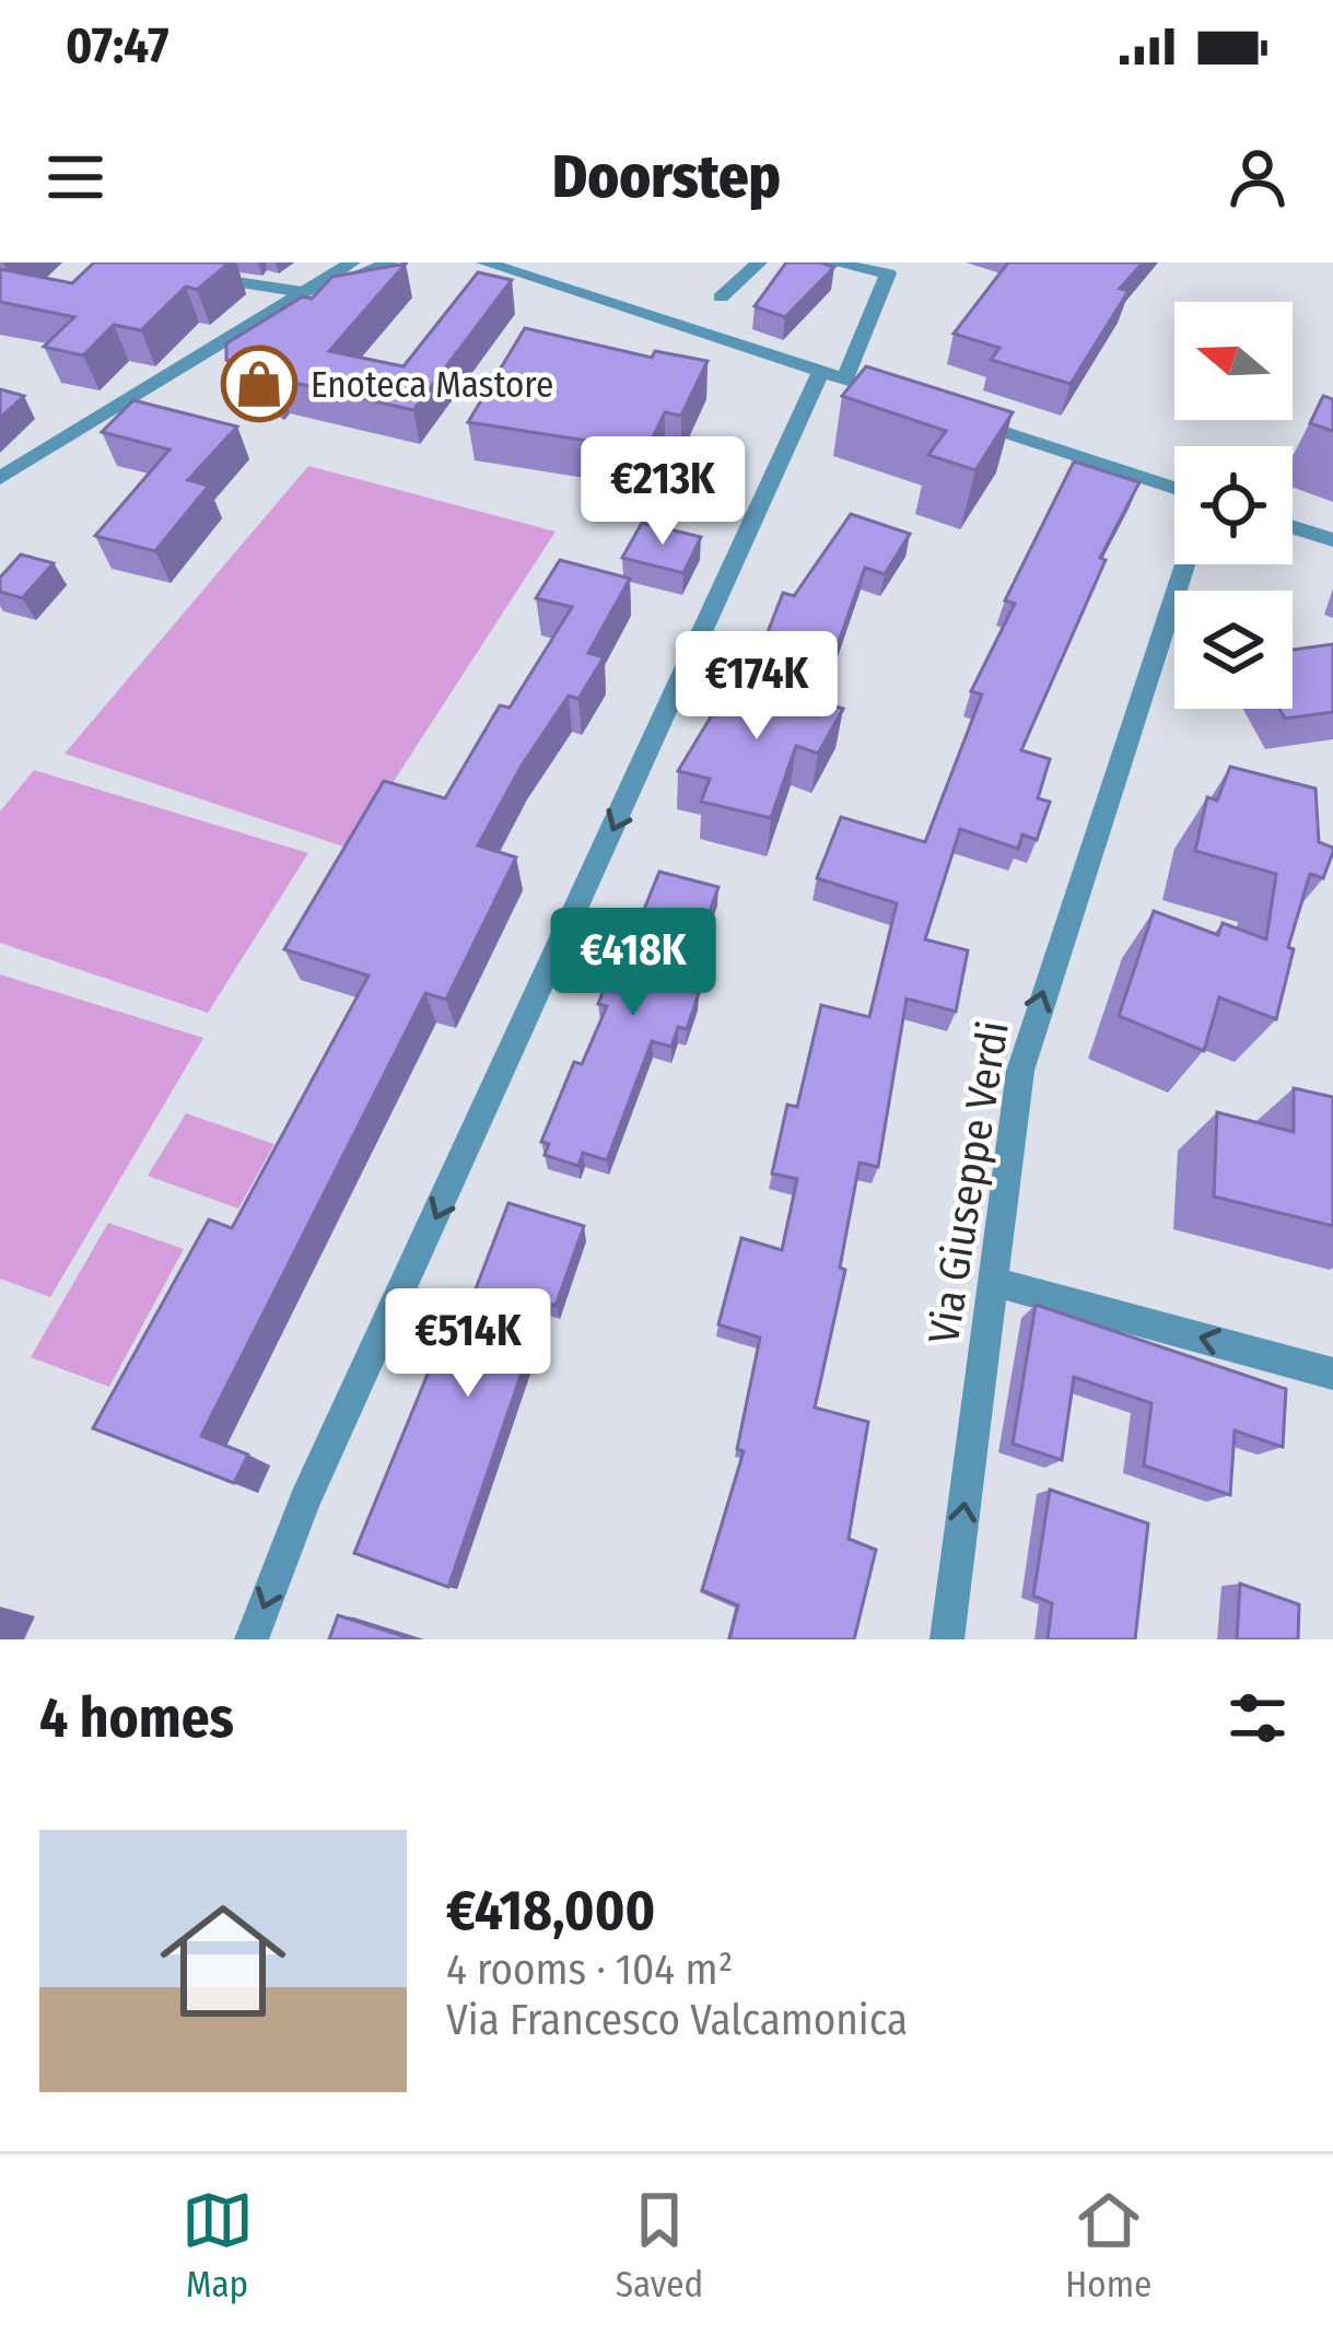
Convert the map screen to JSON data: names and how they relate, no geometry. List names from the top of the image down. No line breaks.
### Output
{"streets":{"street":["Via Giuseppe Verdi"]},"one_way":["Via Giuseppe Verdi"],"places":{"shop":["Enoteca Mastore"]},"north":"left","page":{"status":"07:47","header":"Doorstep","price":["€213K","€174K","€418K","€514K"],"heading":"4 homes","list":[{"name":"€418,000","note":"4 rooms · 104 m² · Via Francesco Valcamonica"}],"tabs":["Map","Saved","Home"]}}
